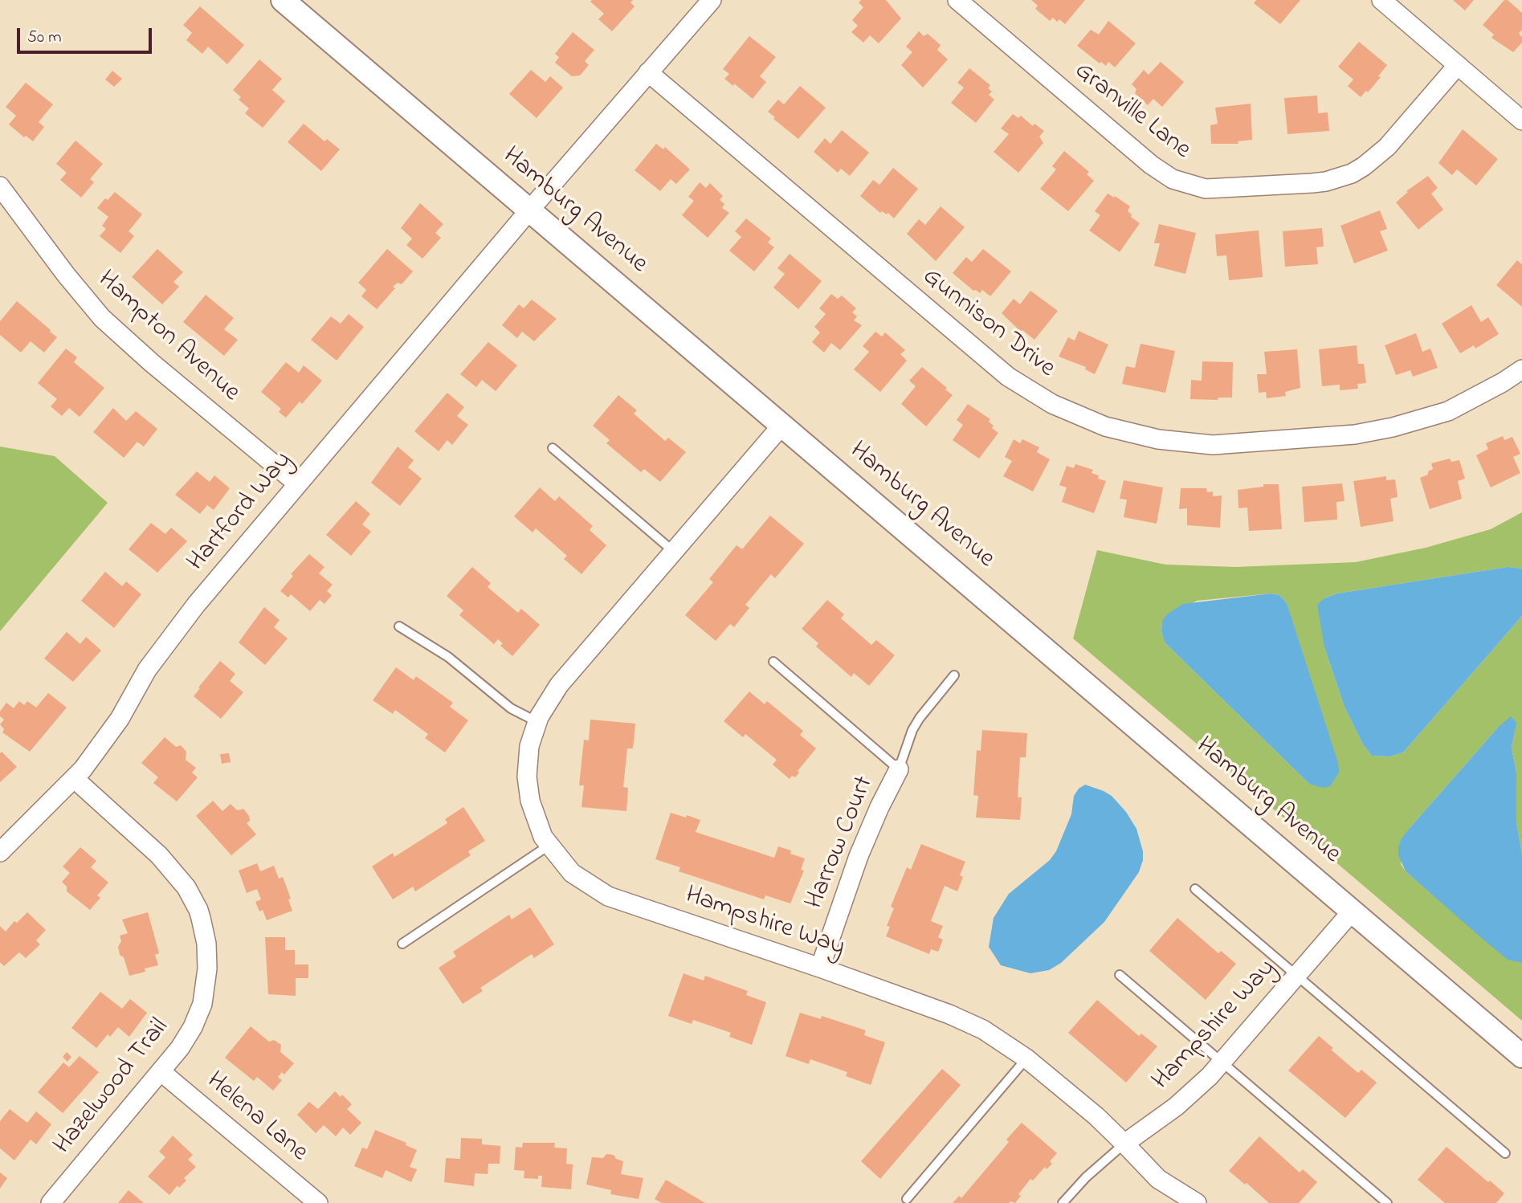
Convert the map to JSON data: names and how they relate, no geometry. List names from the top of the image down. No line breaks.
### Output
{"streets":{"street":["Granville Lane","Hamburg Avenue","Gunnison Drive","Hampton Avenue","Hartford Way","Harrow Court","Hampshire Way","Hazelwood Trail","Helena Lane"]},"crossings":[["Hamburg Avenue","Hartford Way"],["Hamburg Avenue","Hampshire Way"],["Gunnison Drive","Hartford Way"],["Hampton Avenue","Hartford Way"],["Hartford Way","Hazelwood Trail"],["Harrow Court","Hampshire Way"],["Hazelwood Trail","Helena Lane"]],"scale_bar":"50 m"}
